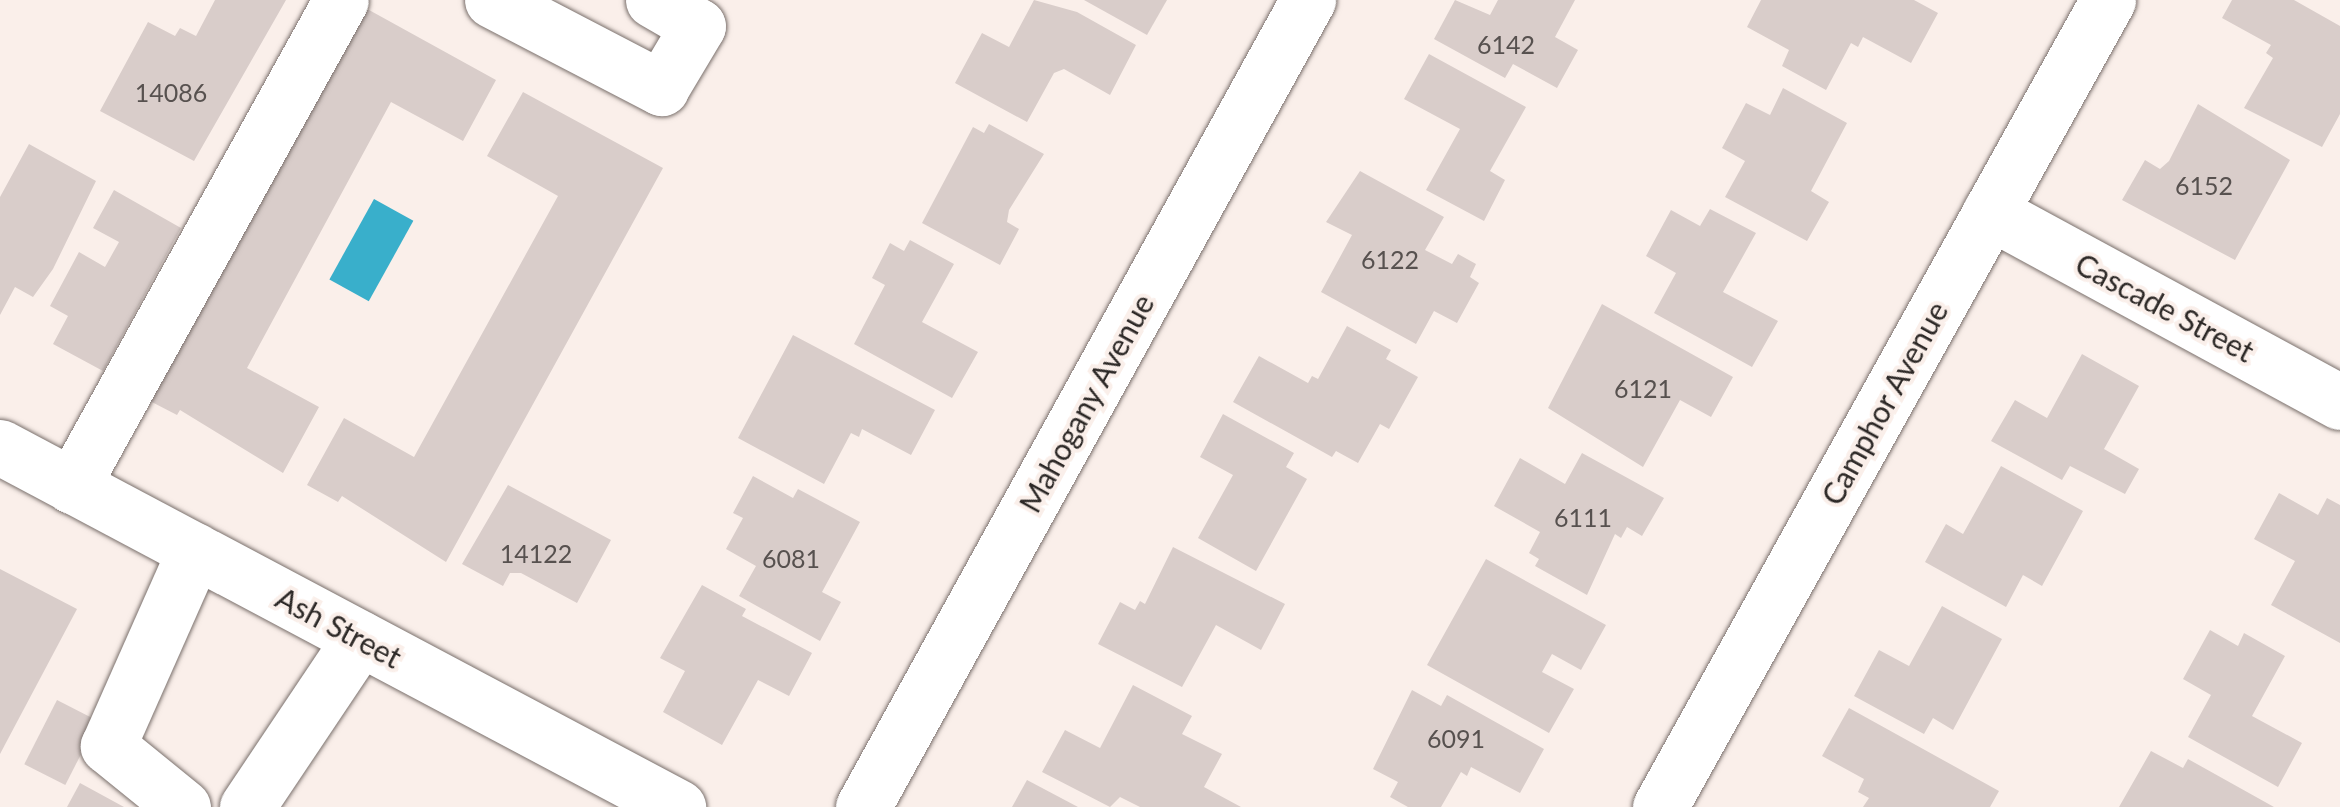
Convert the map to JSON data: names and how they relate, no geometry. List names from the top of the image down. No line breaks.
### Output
{"streets":{"street":["Cascade Street","Mahogany Avenue","Camphor Avenue","Ash Street"]},"crossings":[["Cascade Street","Camphor Avenue"]],"house_numbers":["6142","14086","6152","6122","6121","6111","14122","6081","6091"]}
